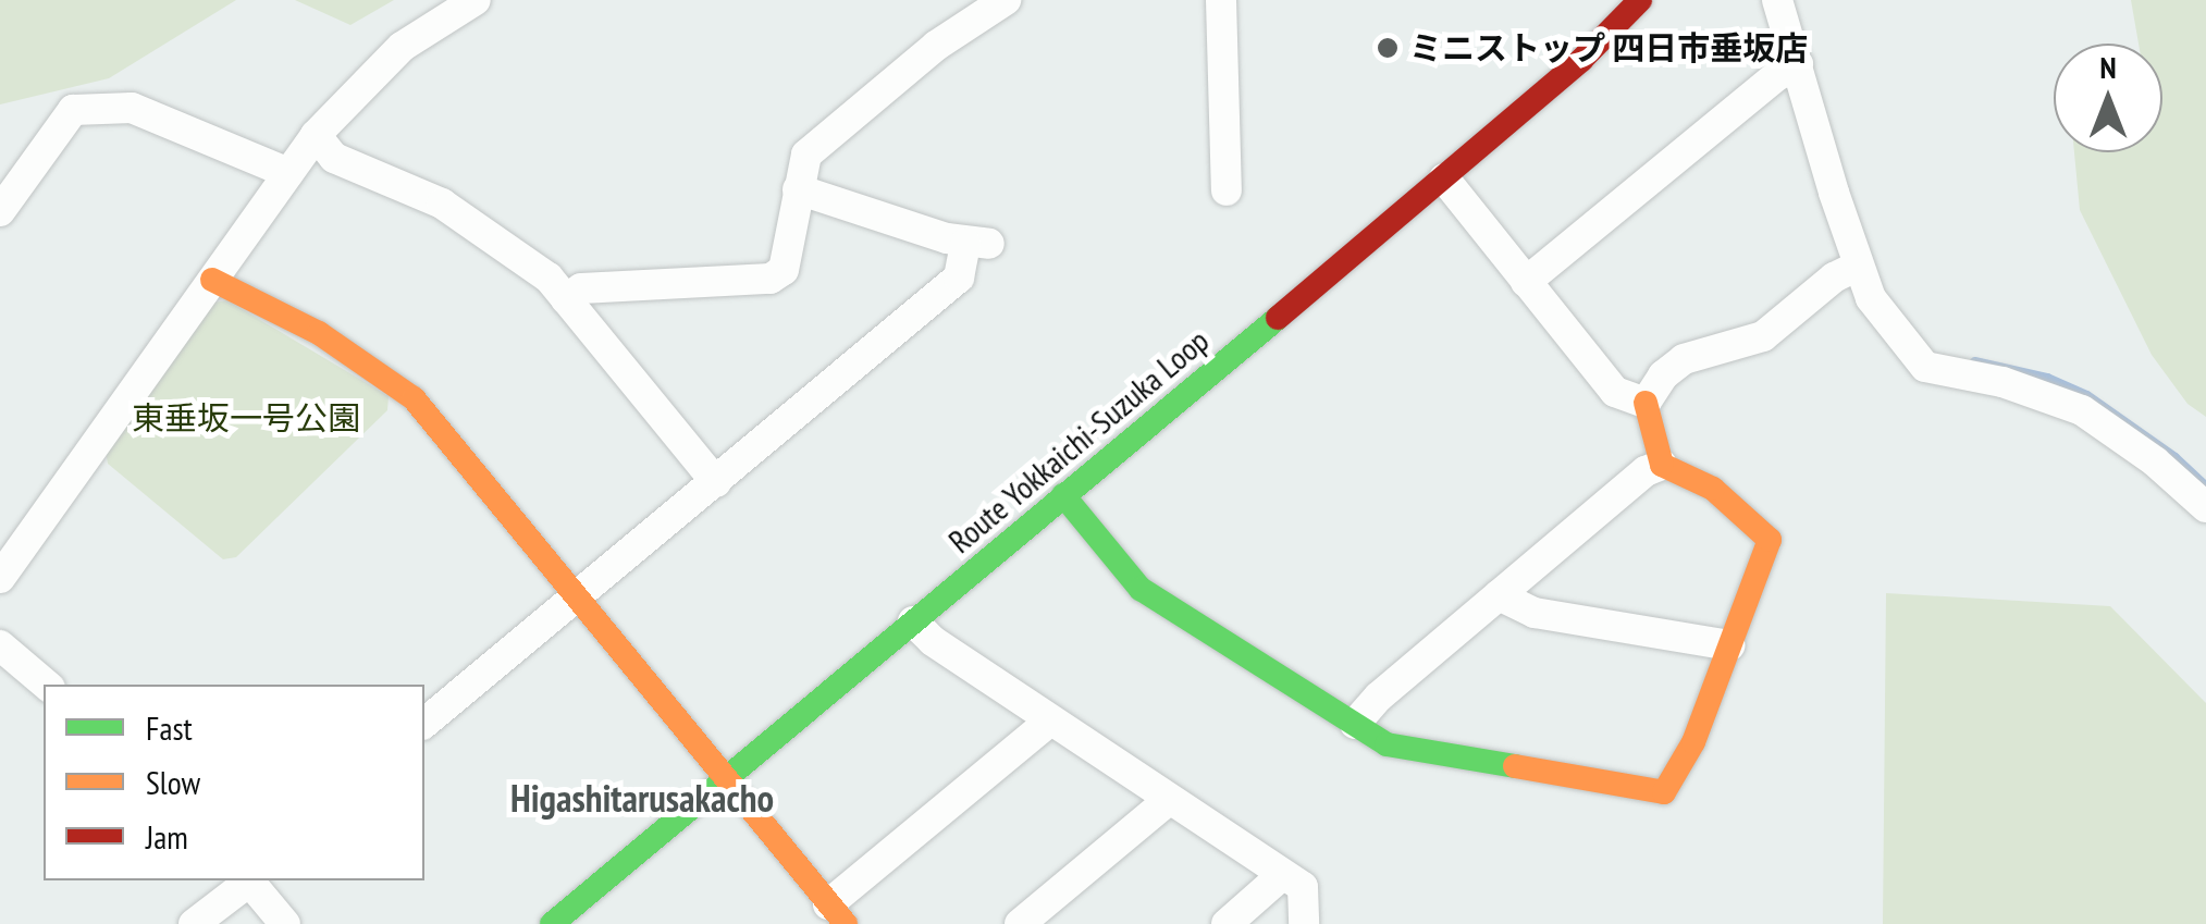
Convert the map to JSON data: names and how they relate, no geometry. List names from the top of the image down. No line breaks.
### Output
{"streets":{"street":["Route Yokkaichi-Suzuka Loop"]},"districts":["Higashitarusakacho"],"parks":["東垂坂一号公園"],"places":["ミニストップ 四日市垂坂店"],"legend":["Fast","Slow","Jam"],"north":"top"}
